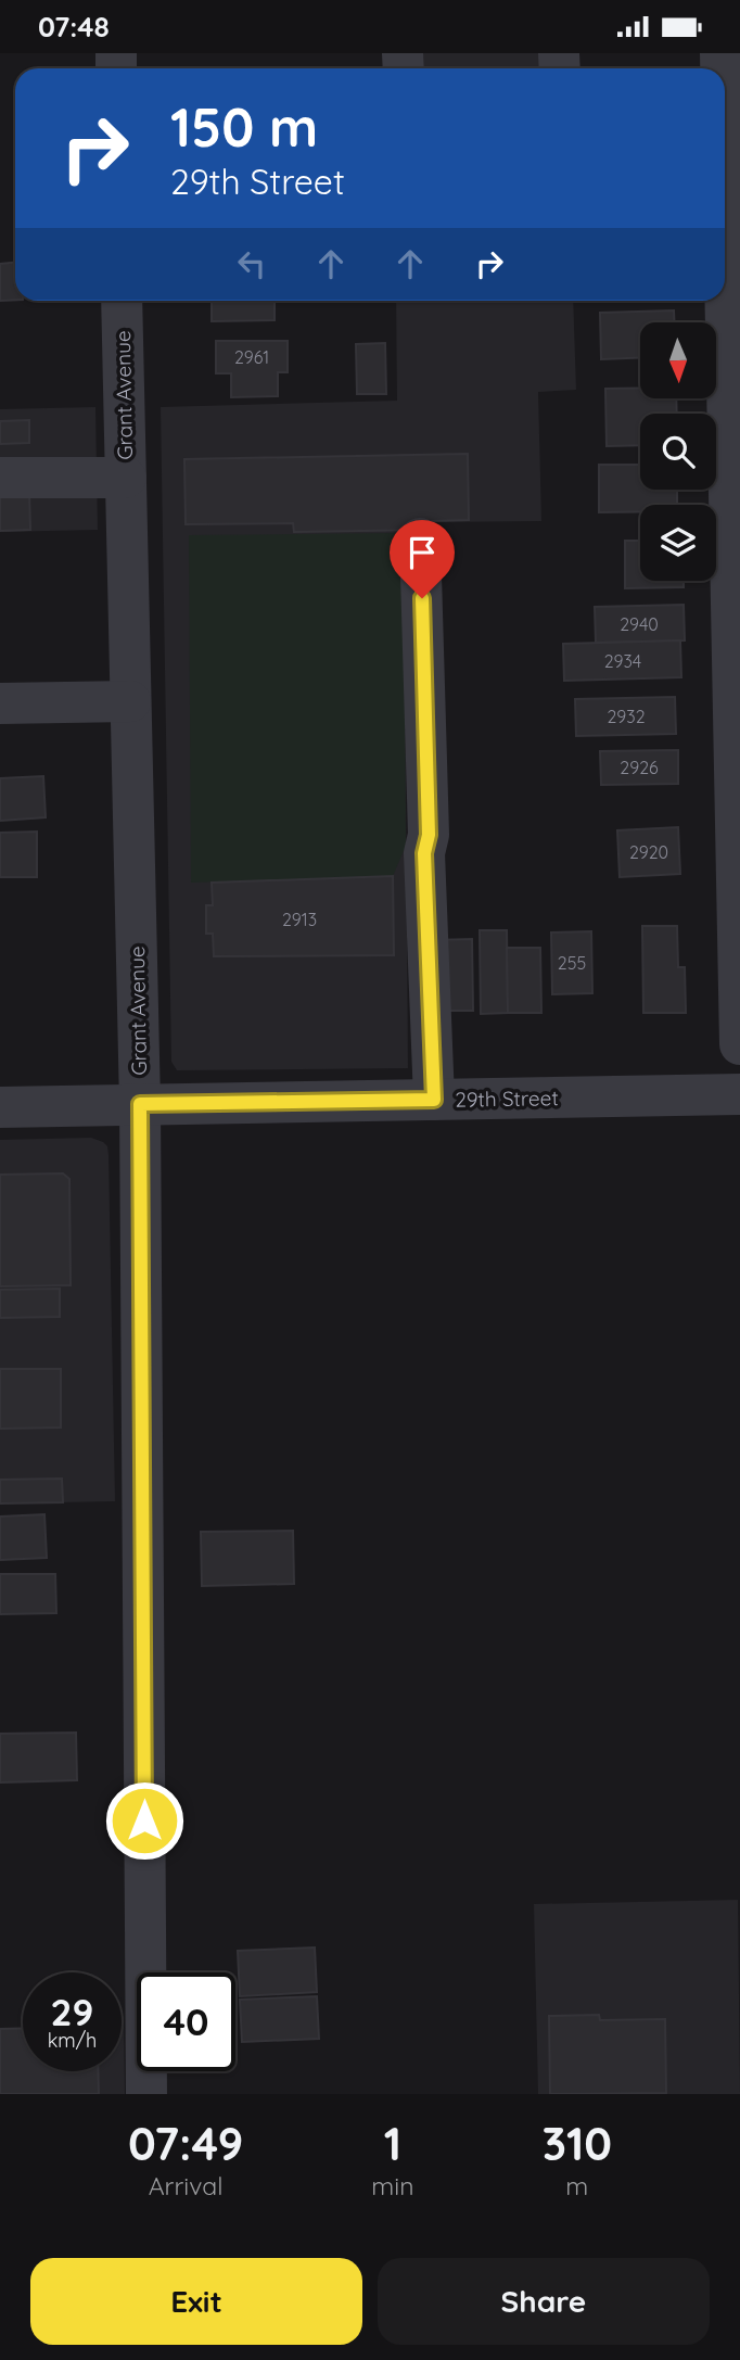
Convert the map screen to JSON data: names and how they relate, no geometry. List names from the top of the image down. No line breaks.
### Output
{"streets":{"street":["Grant Avenue","29th Street"]},"crossings":[["Grant Avenue","29th Street"]],"house_numbers":["2961","2940","2934","2932","2926","2920","2913","255"],"north":"bottom","page":{"status":"07:48","turn":["150 m","29th Street"],"speed":"29 km/h","limit":"40","eta":["07:49","Arrival","1","min","310","m"],"buttons":["Exit","Share"]}}
